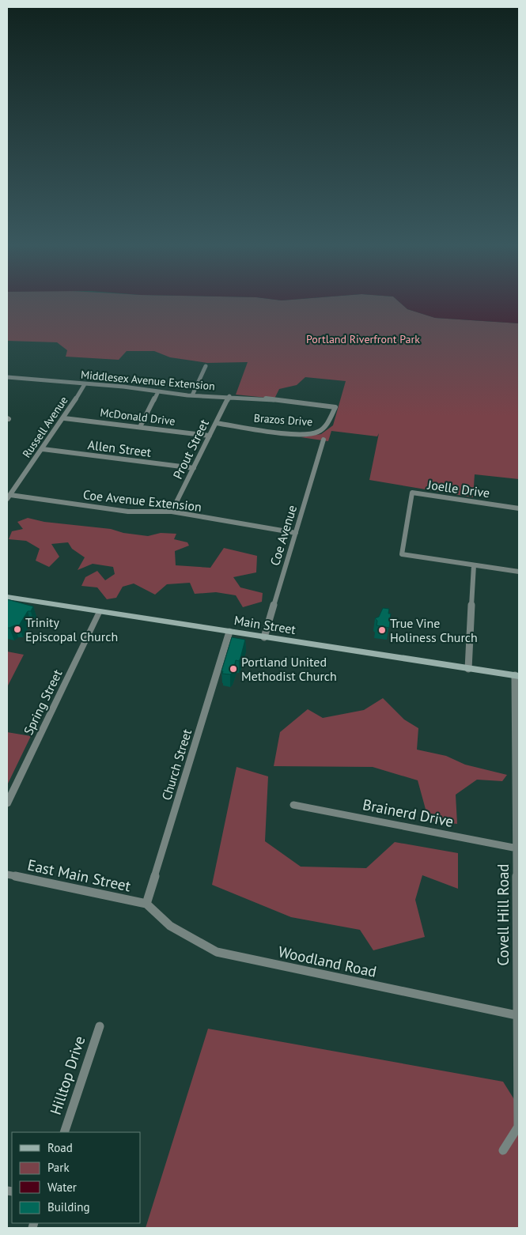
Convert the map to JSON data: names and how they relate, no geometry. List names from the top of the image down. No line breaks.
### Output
{"streets":{"main road":["Main Street"],"street":["Middlesex Avenue Extension","McDonald Drive","Brazos Drive","Russell Avenue","Allen Street","Prout Street","Joelle Drive","Coe Avenue Extension","Coe Avenue","Spring Street","Church Street","Brainerd Drive","East Main Street","Covell Hill Road","Woodland Road","Hilltop Drive"]},"crossings":[["Middlesex Avenue Extension","Brazos Drive"],["Middlesex Avenue Extension","Russell Avenue"],["Middlesex Avenue Extension","Prout Street"],["McDonald Drive","Russell Avenue"],["McDonald Drive","Prout Street"],["Brazos Drive","Prout Street"],["Russell Avenue","Allen Street"],["Russell Avenue","Coe Avenue Extension"],["Allen Street","Prout Street"],["Prout Street","Coe Avenue Extension"],["Coe Avenue Extension","Coe Avenue"],["Coe Avenue","Main Street"],["Main Street","Spring Street"],["Main Street","Church Street"],["Main Street","Covell Hill Road"],["Church Street","East Main Street"],["Church Street","Woodland Road"],["Brainerd Drive","Covell Hill Road"],["East Main Street","Woodland Road"],["Covell Hill Road","Woodland Road"]],"parks":["Portland Riverfront Park"],"places":["Trinity Episcopal Church","True Vine Holiness Church","Portland United Methodist Church"],"legend":["Road","Park","Water","Building"]}
